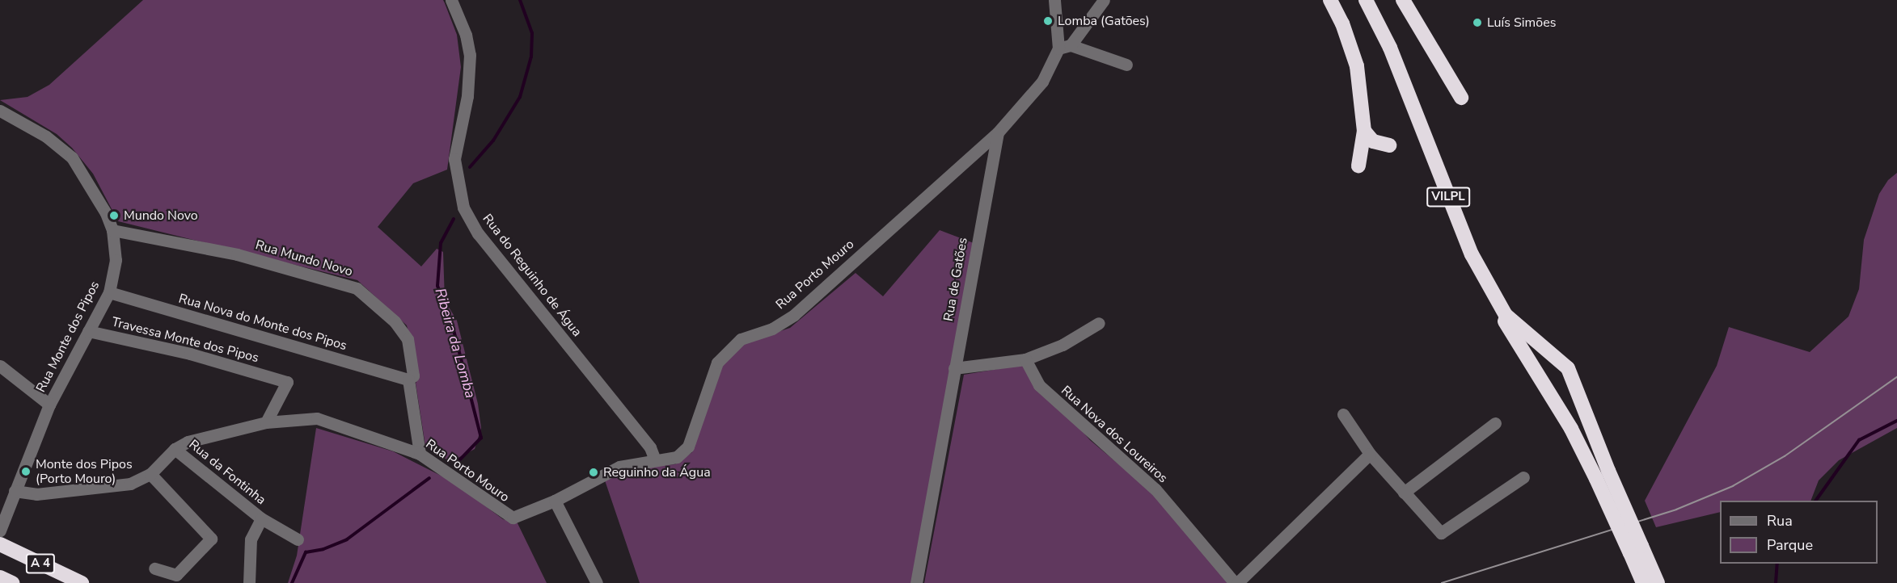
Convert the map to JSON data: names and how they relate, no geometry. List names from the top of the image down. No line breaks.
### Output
{"streets":{"highway":["VILPL","A 4"],"street":["Rua Mundo Novo","Rua Porto Mouro","Rua do Reguinho de Água","Rua de Gatões","Rua Nova do Monte dos Pipos","Rua Monte dos Pipos","Travessa Monte dos Pipos","Rua Nova dos Loureiros","Rua da Fontinha"]},"crossings":[["Rua Mundo Novo","Rua Porto Mouro"],["Rua Mundo Novo","Rua Nova do Monte dos Pipos"],["Rua Mundo Novo","Rua Monte dos Pipos"],["Rua Porto Mouro","Rua do Reguinho de Água"],["Rua Porto Mouro","Rua de Gatões"],["Rua Porto Mouro","Rua Monte dos Pipos"],["Rua Porto Mouro","Travessa Monte dos Pipos"],["Rua Porto Mouro","Rua da Fontinha"],["Rua Nova do Monte dos Pipos","Rua Monte dos Pipos"],["Rua Monte dos Pipos","Travessa Monte dos Pipos"]],"water":["Ribeira da Lomba"],"places":["Lomba (Gatões)","Luís Simões","Mundo Novo","Monte dos Pipos (Porto Mouro)","Reguinho da Água"],"legend":["Rua","Parque"]}
